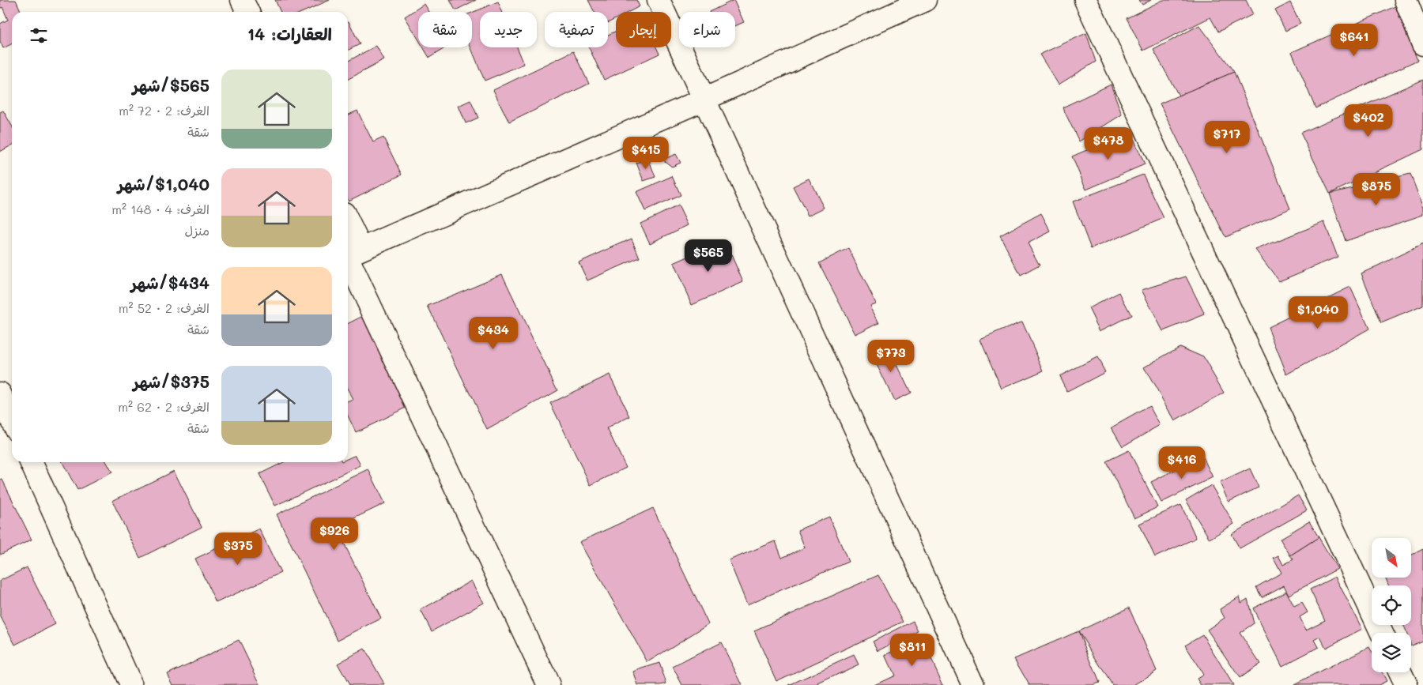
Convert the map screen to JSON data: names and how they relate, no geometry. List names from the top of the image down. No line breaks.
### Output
{"north":"bottom right","page":{"chip":["شراء","إيجار","تصفية","جديد","شقة"],"heading":"العقارات: 14","price":["$641","$402","$717","$478","$415","$875","$565","$1,040","$434","$773","$416","$926","$375","$811"],"list":[{"name":"$565/شهر","note":"الغرف: 2 · 72 m² · شقة"},{"name":"$1,040/شهر","note":"الغرف: 4 · 148 m² · منزل"},{"name":"$434/شهر","note":"الغرف: 2 · 52 m² · شقة"},{"name":"$375/شهر","note":"الغرف: 2 · 62 m² · شقة"}]}}
